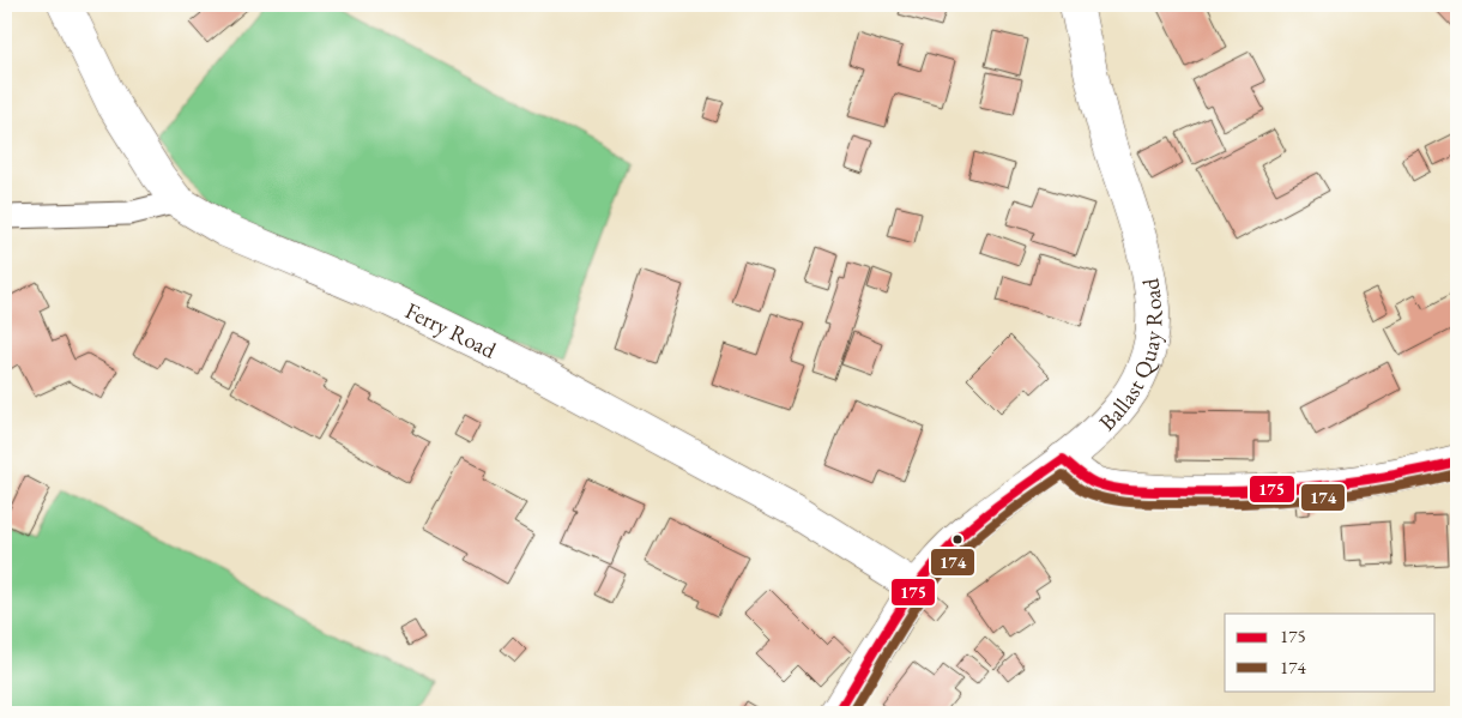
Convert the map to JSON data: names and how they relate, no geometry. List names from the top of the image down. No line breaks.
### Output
{"streets":{"street":["Ferry Road","Ballast Quay Road"]},"crossings":[["Ferry Road","Ballast Quay Road"]],"lines":["transit line 175","transit line 174"],"legend":["175","174"]}
